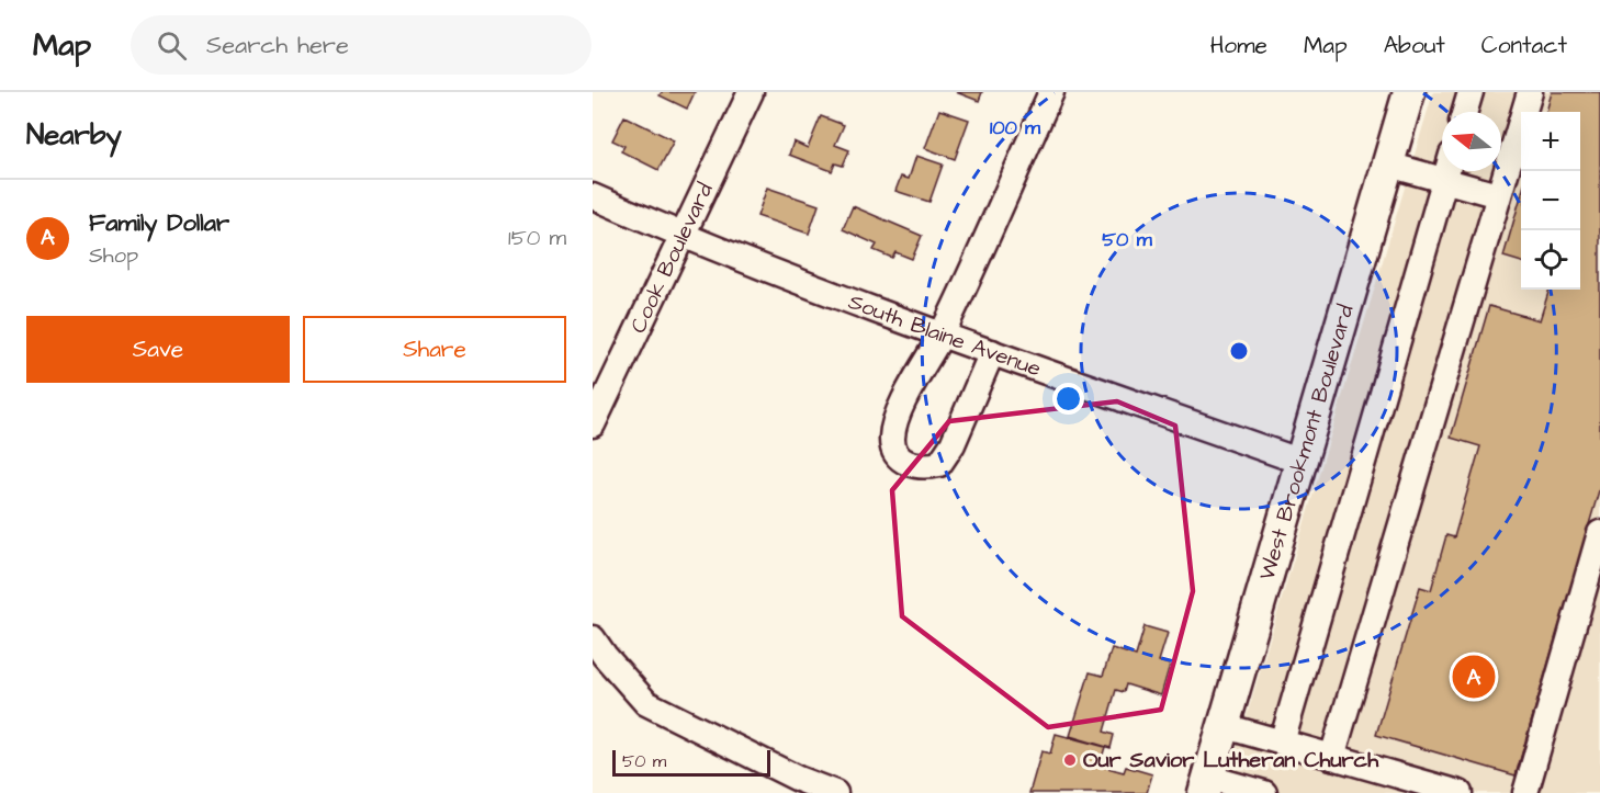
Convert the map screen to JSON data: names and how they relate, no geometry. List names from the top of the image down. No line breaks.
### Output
{"streets":{"main road":["West Brookmont Boulevard"],"street":["Cook Boulevard","South Blaine Avenue"]},"crossings":[["Cook Boulevard","South Blaine Avenue"],["South Blaine Avenue","West Brookmont Boulevard"]],"places":["Our Savior Lutheran Church"],"scale_bar":"50 m","north":"left","page":{"header":"Map","search":"Search here","nav":["Home","Map","About","Contact"],"heading":"Nearby","map_buttons":["+","−"],"list":[{"mark":"A","name":"Family Dollar","note":"Shop","value":"150 m"}],"buttons":["Save","Share"],"pins":"A","scale":"50 m"},"rings":["100 m","50 m"]}
